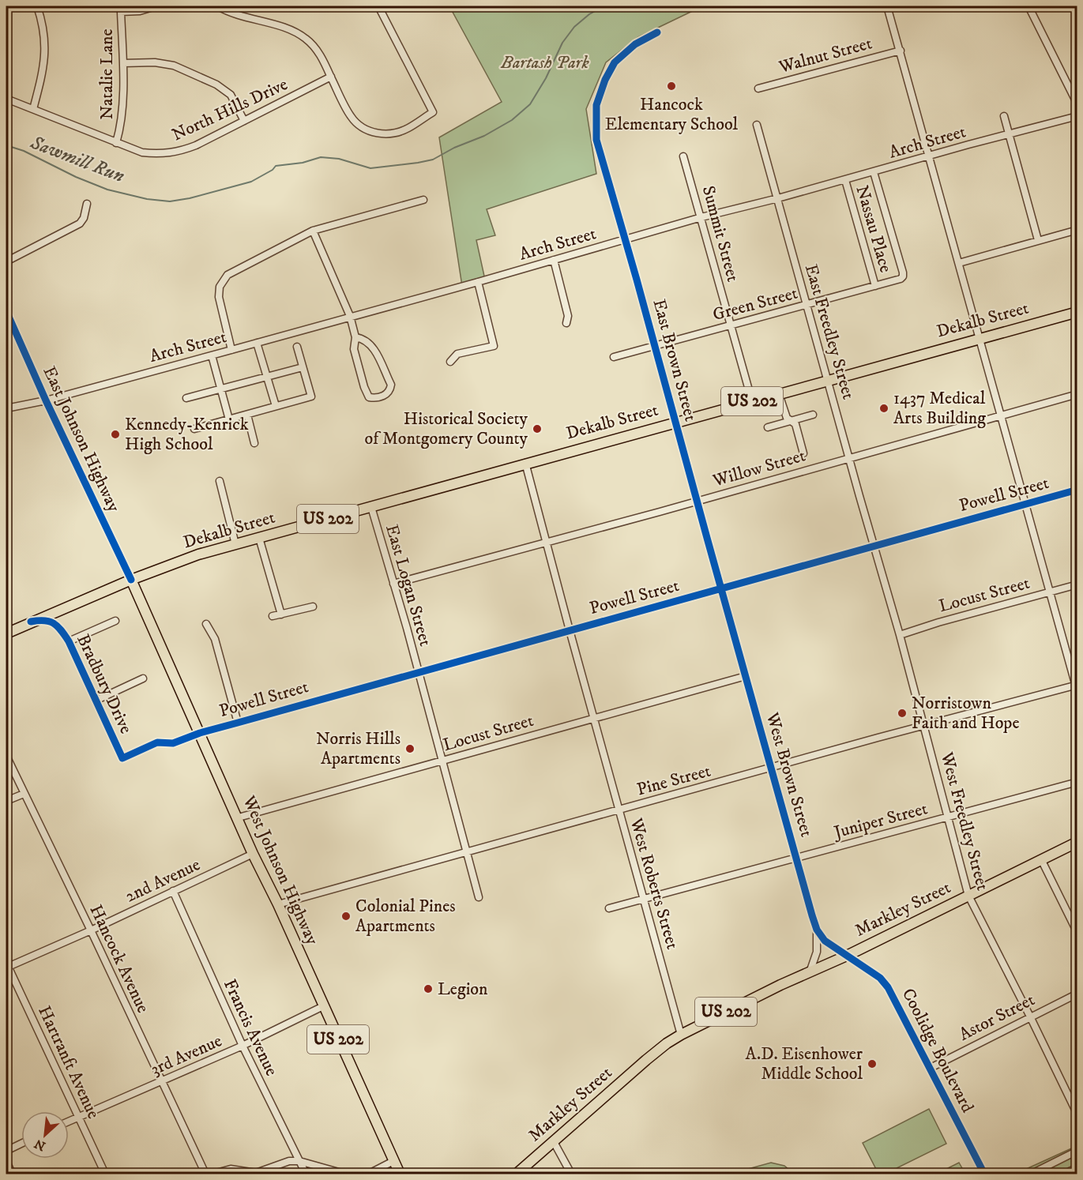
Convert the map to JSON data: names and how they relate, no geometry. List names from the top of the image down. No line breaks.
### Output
{"streets":{"highway":["Dekalb Street","US 202","West Johnson Highway","Markley Street"],"street":["Walnut Street","Natalie Lane","North Hills Drive","Arch Street","Nassau Place","Summit Street","Green Street","East Freedley Street","East Brown Street","East Johnson Highway","Willow Street","Powell Street","East Logan Street","Locust Street","Bradbury Drive","West Brown Street","Pine Street","Juniper Street","West Freedley Street","2nd Avenue","West Roberts Street","Hancock Avenue","Astor Street","Francis Avenue","Coolidge Boulevard","3rd Avenue","Hartranft Avenue"]},"crossings":[["Natalie Lane","North Hills Drive"],["Arch Street","Nassau Place"],["Arch Street","Summit Street"],["Arch Street","Green Street"],["Arch Street","East Freedley Street"],["Arch Street","East Brown Street"],["Arch Street","East Johnson Highway"],["Nassau Place","Green Street"],["Summit Street","Green Street"],["Summit Street","Dekalb Street"],["Green Street","East Freedley Street"],["Green Street","East Brown Street"],["Dekalb Street","East Freedley Street"],["Dekalb Street","East Brown Street"],["Dekalb Street","US 202"],["Dekalb Street","East Johnson Highway"],["Dekalb Street","East Logan Street"],["Dekalb Street","West Johnson Highway"],["Dekalb Street","West Roberts Street"],["East Freedley Street","Willow Street"],["East Freedley Street","Powell Street"],["East Freedley Street","West Freedley Street"],["East Brown Street","Willow Street"],["East Brown Street","Powell Street"],["East Brown Street","West Brown Street"],["US 202","East Johnson Highway"],["US 202","Bradbury Drive"],["US 202","West Johnson Highway"],["East Johnson Highway","West Johnson Highway"],["Willow Street","East Logan Street"],["Willow Street","West Roberts Street"],["Powell Street","East Logan Street"],["Powell Street","Bradbury Drive"],["Powell Street","West Brown Street"],["Powell Street","West Freedley Street"],["Powell Street","West Johnson Highway"],["Powell Street","West Roberts Street"],["East Logan Street","Locust Street"],["East Logan Street","Pine Street"],["Locust Street","West Brown Street"],["Locust Street","West Freedley Street"],["Locust Street","West Johnson Highway"],["Locust Street","West Roberts Street"],["Bradbury Drive","West Johnson Highway"],["West Brown Street","Pine Street"],["West Brown Street","Juniper Street"],["West Brown Street","Markley Street"],["West Brown Street","Coolidge Boulevard"],["Pine Street","West Freedley Street"],["Pine Street","West Johnson Highway"],["Pine Street","West Roberts Street"],["Juniper Street","West Freedley Street"],["Juniper Street","West Roberts Street"],["West Freedley Street","Markley Street"],["West Freedley Street","Astor Street"],["West Johnson Highway","2nd Avenue"],["West Johnson Highway","3rd Avenue"],["2nd Avenue","Hancock Avenue"],["2nd Avenue","Francis Avenue"],["2nd Avenue","Hartranft Avenue"],["West Roberts Street","Markley Street"],["Markley Street","Coolidge Boulevard"],["Hancock Avenue","3rd Avenue"],["Astor Street","Coolidge Boulevard"],["Francis Avenue","3rd Avenue"],["3rd Avenue","Hartranft Avenue"]],"water":["Sawmill Run"],"parks":["Bartash Park"],"places":["Hancock Elementary School","1437 Medical Arts Building","Historical Society of Montgomery County","Kennedy-Kenrick High School","Norristown Faith and Hope","Norris Hills Apartments","Colonial Pines Apartments","Legion","A.D. Eisenhower Middle School"],"north":"bottom left"}
